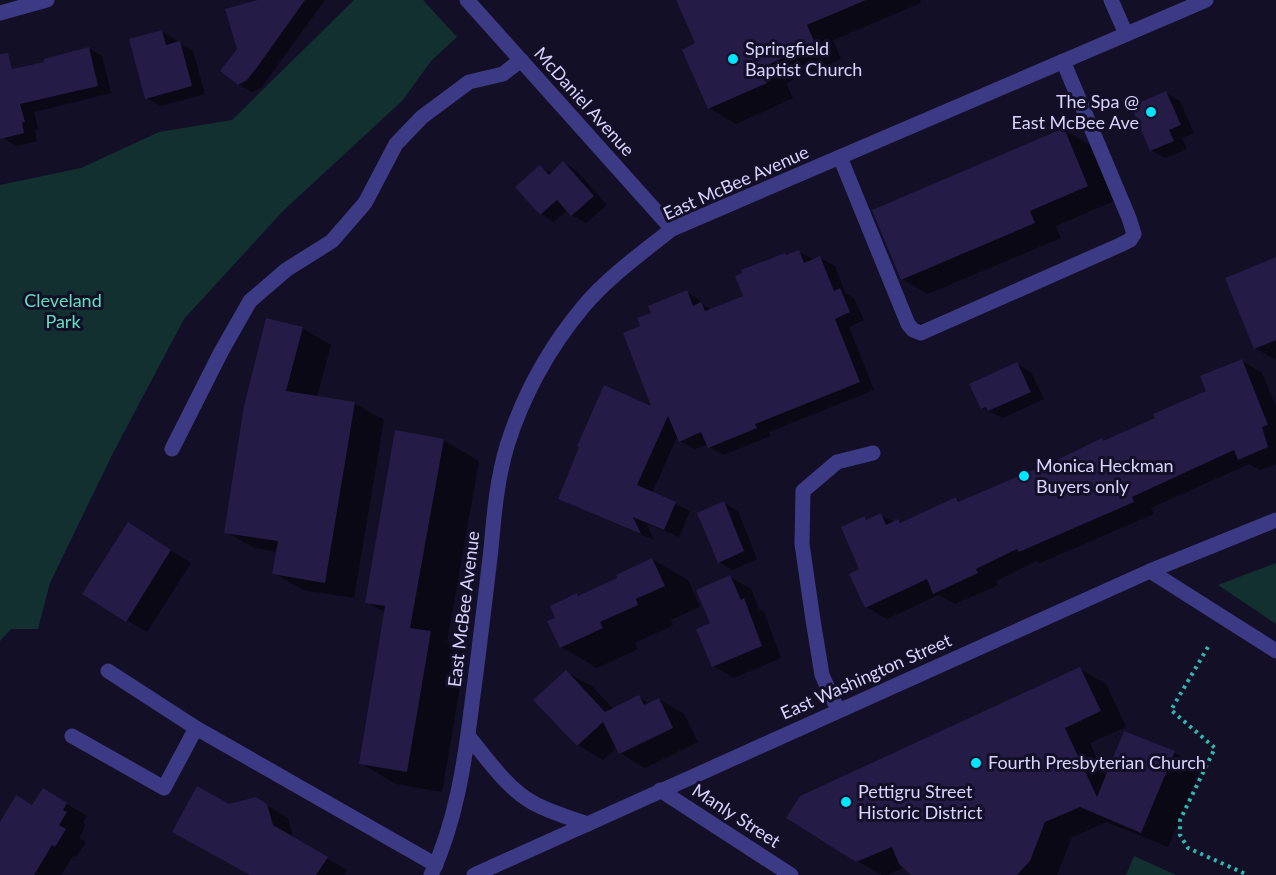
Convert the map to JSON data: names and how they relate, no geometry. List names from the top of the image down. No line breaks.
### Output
{"streets":{"street":["McDaniel Avenue","East McBee Avenue","East Washington Street","Manly Street"]},"crossings":[["McDaniel Avenue","East McBee Avenue"],["East Washington Street","Manly Street"]],"parks":["Cleveland Park"],"places":["Springfield Baptist Church","The Spa @ East McBee Ave","Monica Heckman Buyers only","Fourth Presbyterian Church","Pettigru Street Historic District"]}
